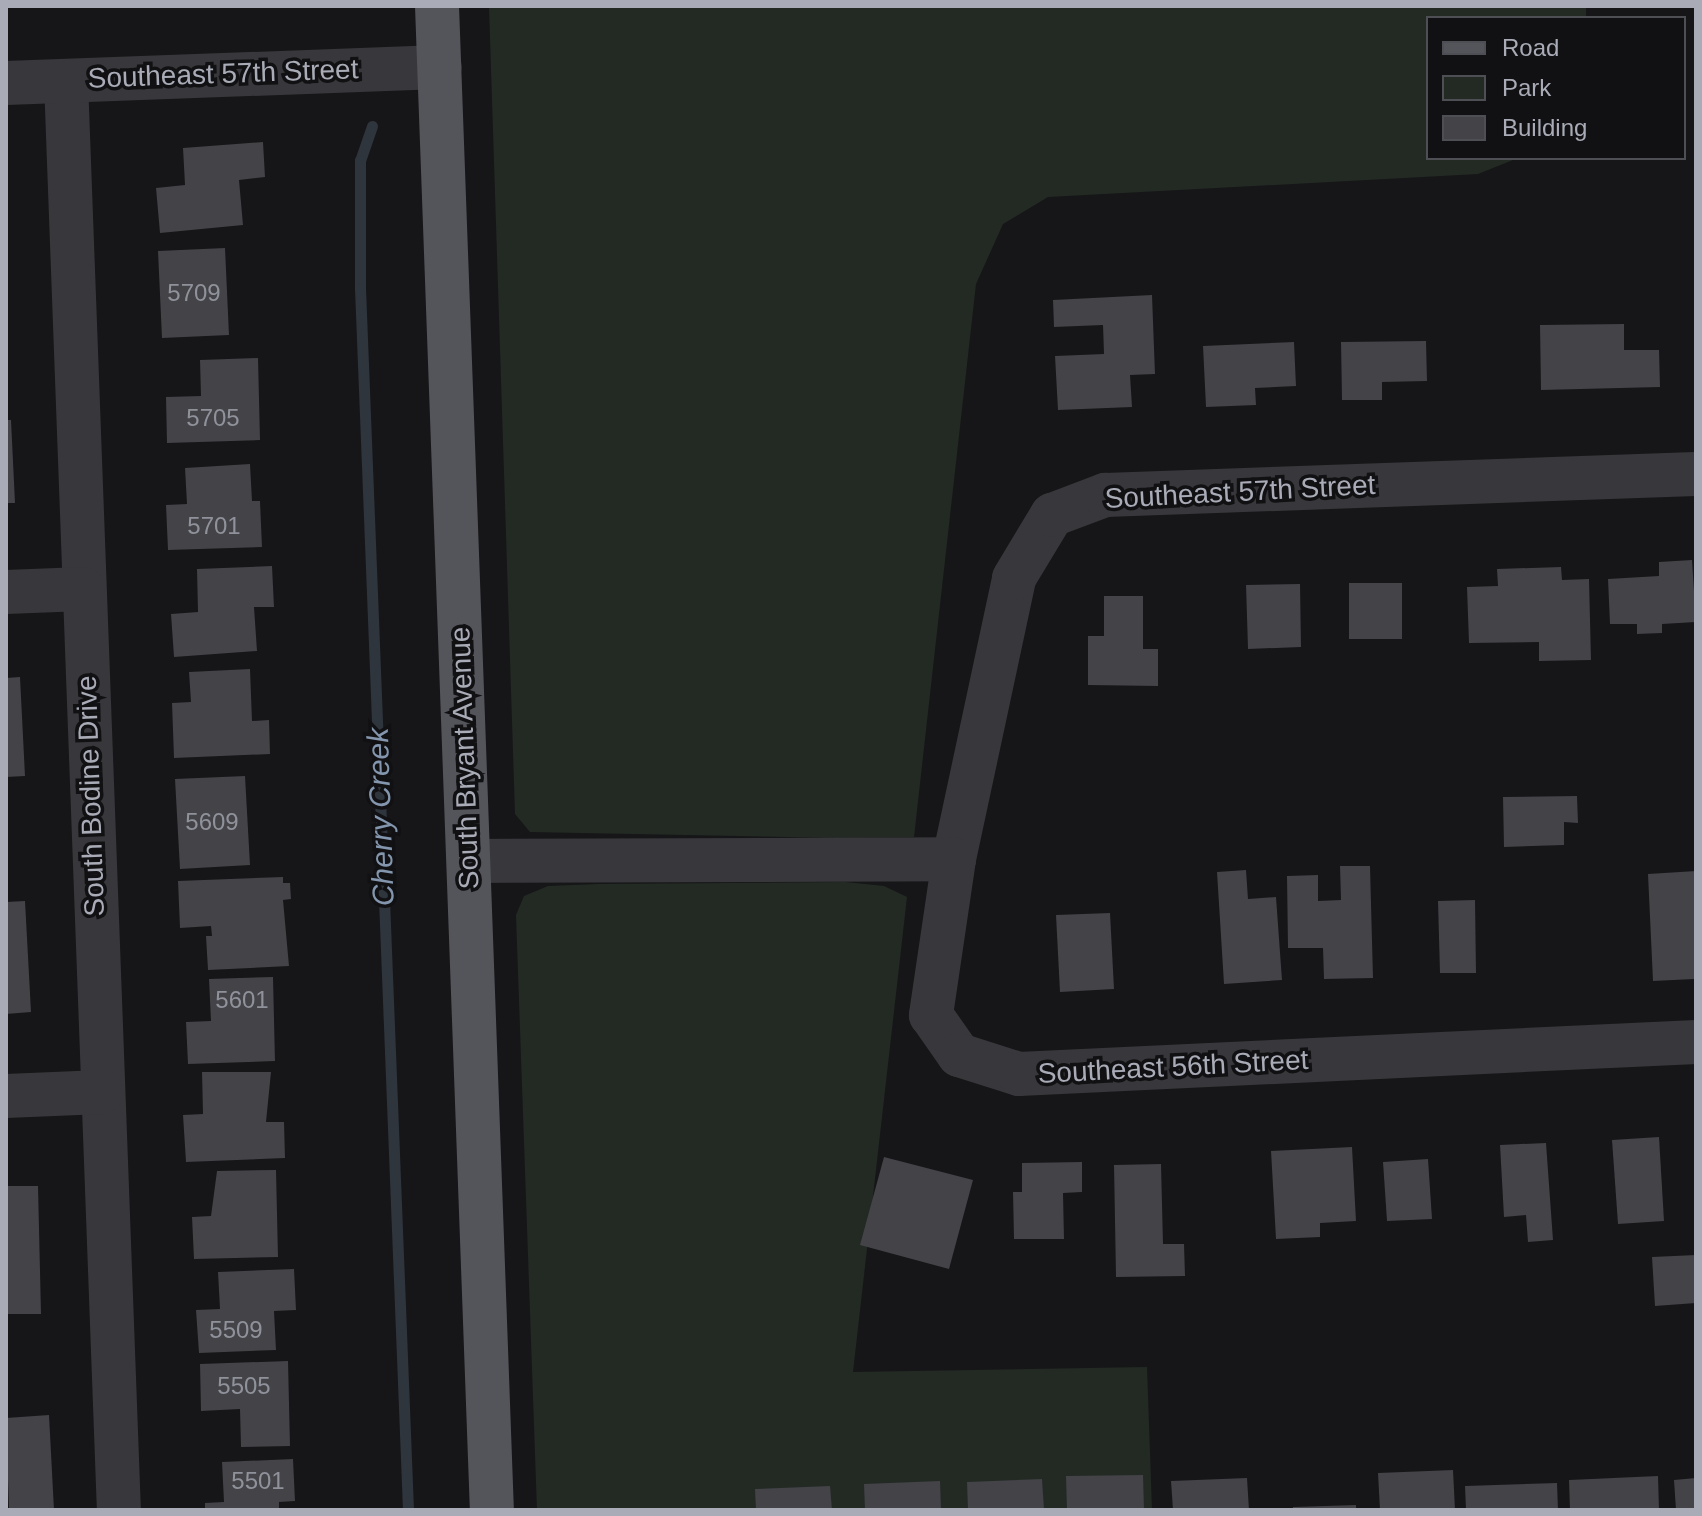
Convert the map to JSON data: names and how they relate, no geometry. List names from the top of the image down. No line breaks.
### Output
{"streets":{"main road":["South Bryant Avenue"],"street":["Southeast 57th Street","South Bodine Drive","Southeast 56th Street"]},"crossings":[["Southeast 57th Street","South Bryant Avenue"],["Southeast 57th Street","South Bodine Drive"],["Southeast 57th Street","Southeast 56th Street"]],"water":["Cherry Creek"],"house_numbers":["5709","5705","5701","5609","5601","5509","5505","5501"],"legend":["Road","Park","Building"]}
